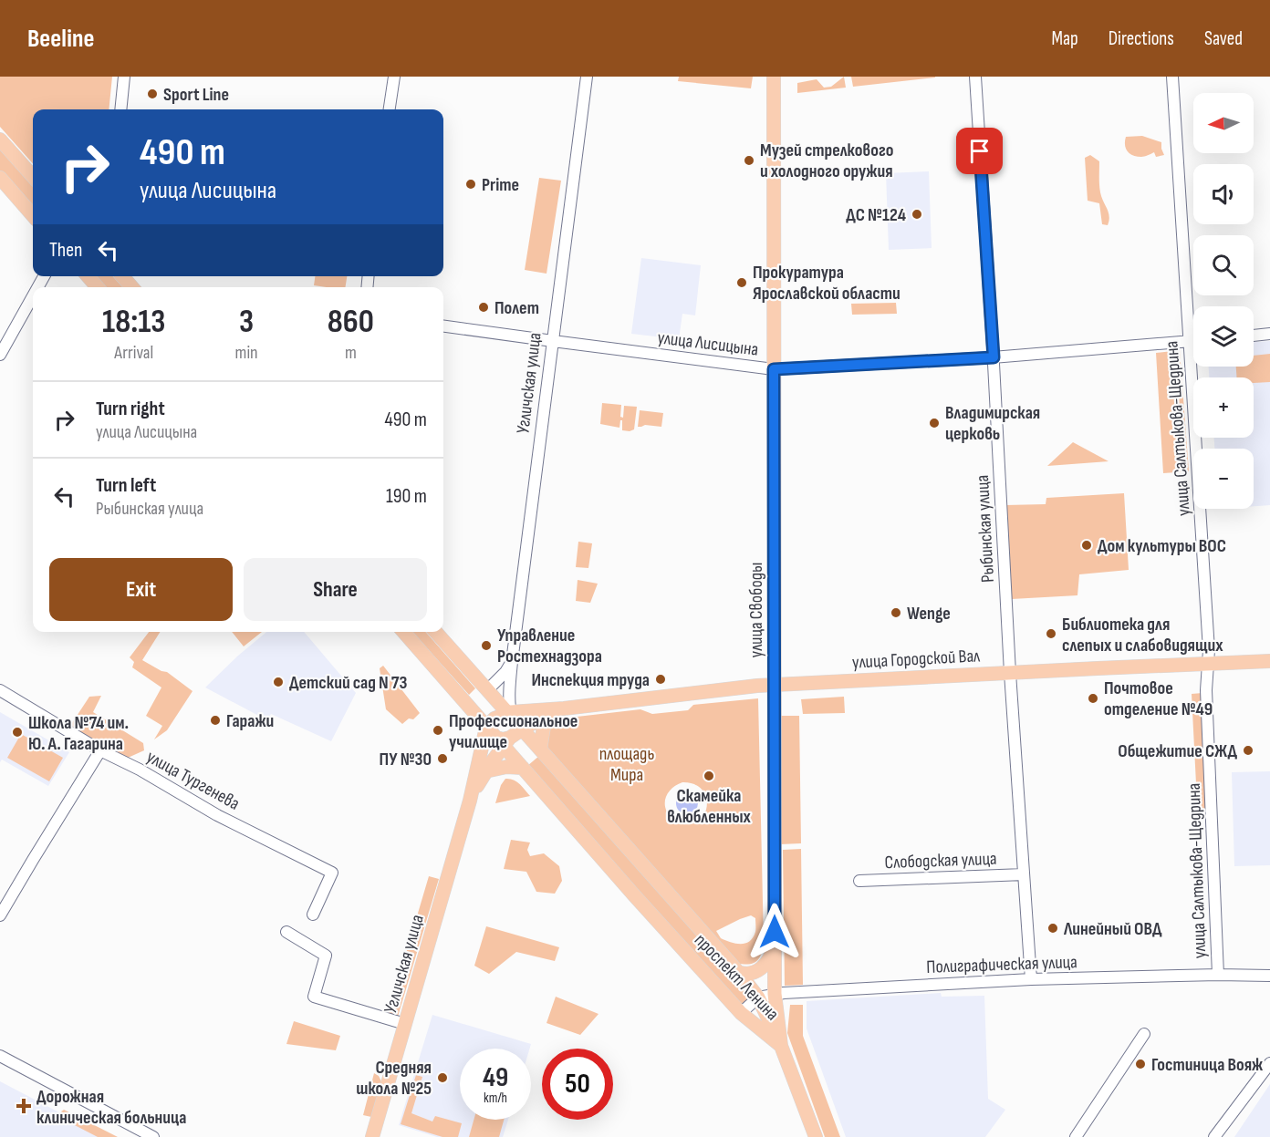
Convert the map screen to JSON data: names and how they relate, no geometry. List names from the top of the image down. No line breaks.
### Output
{"streets":{"main road":["Угличская улица","улица Свободы","улица Городской Вал","проспект Ленина"],"street":["улица Лисицына","улица Салтыкова-Щедрина","Рыбинская улица","улица Тургенева","Слободская улица","Полиграфическая улица"]},"crossings":[["улица Лисицына","Угличская улица"],["улица Лисицына","улица Салтыкова-Щедрина"],["улица Лисицына","Рыбинская улица"],["улица Лисицына","улица Свободы"],["Угличская улица","улица Городской Вал"],["Угличская улица","проспект Ленина"],["улица Салтыкова-Щедрина","улица Городской Вал"],["улица Салтыкова-Щедрина","Полиграфическая улица"],["Рыбинская улица","улица Городской Вал"],["Рыбинская улица","Слободская улица"],["Рыбинская улица","Полиграфическая улица"],["улица Свободы","улица Городской Вал"],["улица Свободы","Полиграфическая улица"],["улица Свободы","проспект Ленина"],["улица Городской Вал","проспект Ленина"],["Полиграфическая улица","проспект Ленина"]],"parks":["площадь Мира"],"places":{"other":["Sport Line","Музей стрелкового и холодного оружия","Prime","ДС №124","Прокуратура Ярославской области","Полет","Владимирская церковь","Дом культуры ВОС","Wenge","Библиотека для слепых и слабовидящих","Управление Ростехнадзора","Инспекция труда","Детский сад N 73","Почтовое отделение №49","Гаражи","Профессиональное училище","Школа №74 им. Ю. А. Гагарина","Общежитие СЖД","ПУ №30","Скамейка влюбленных","Линейный ОВД","Гостиница Вояж","Средняя школа №25"],"health":["Дорожная клиническая больница"]},"north":"left","page":{"header":"Beeline","nav":["Map","Directions","Saved"],"map_buttons":["+","−"],"turn":["490 m","улица Лисицына"],"then":"Then","eta":["18:13","Arrival","3","min","860","m"],"list":[{"name":"Turn right","note":"улица Лисицына","value":"490 m"},{"name":"Turn left","note":"Рыбинская улица","value":"190 m"}],"buttons":["Exit","Share"],"speed":"49 km/h","limit":"50"}}
